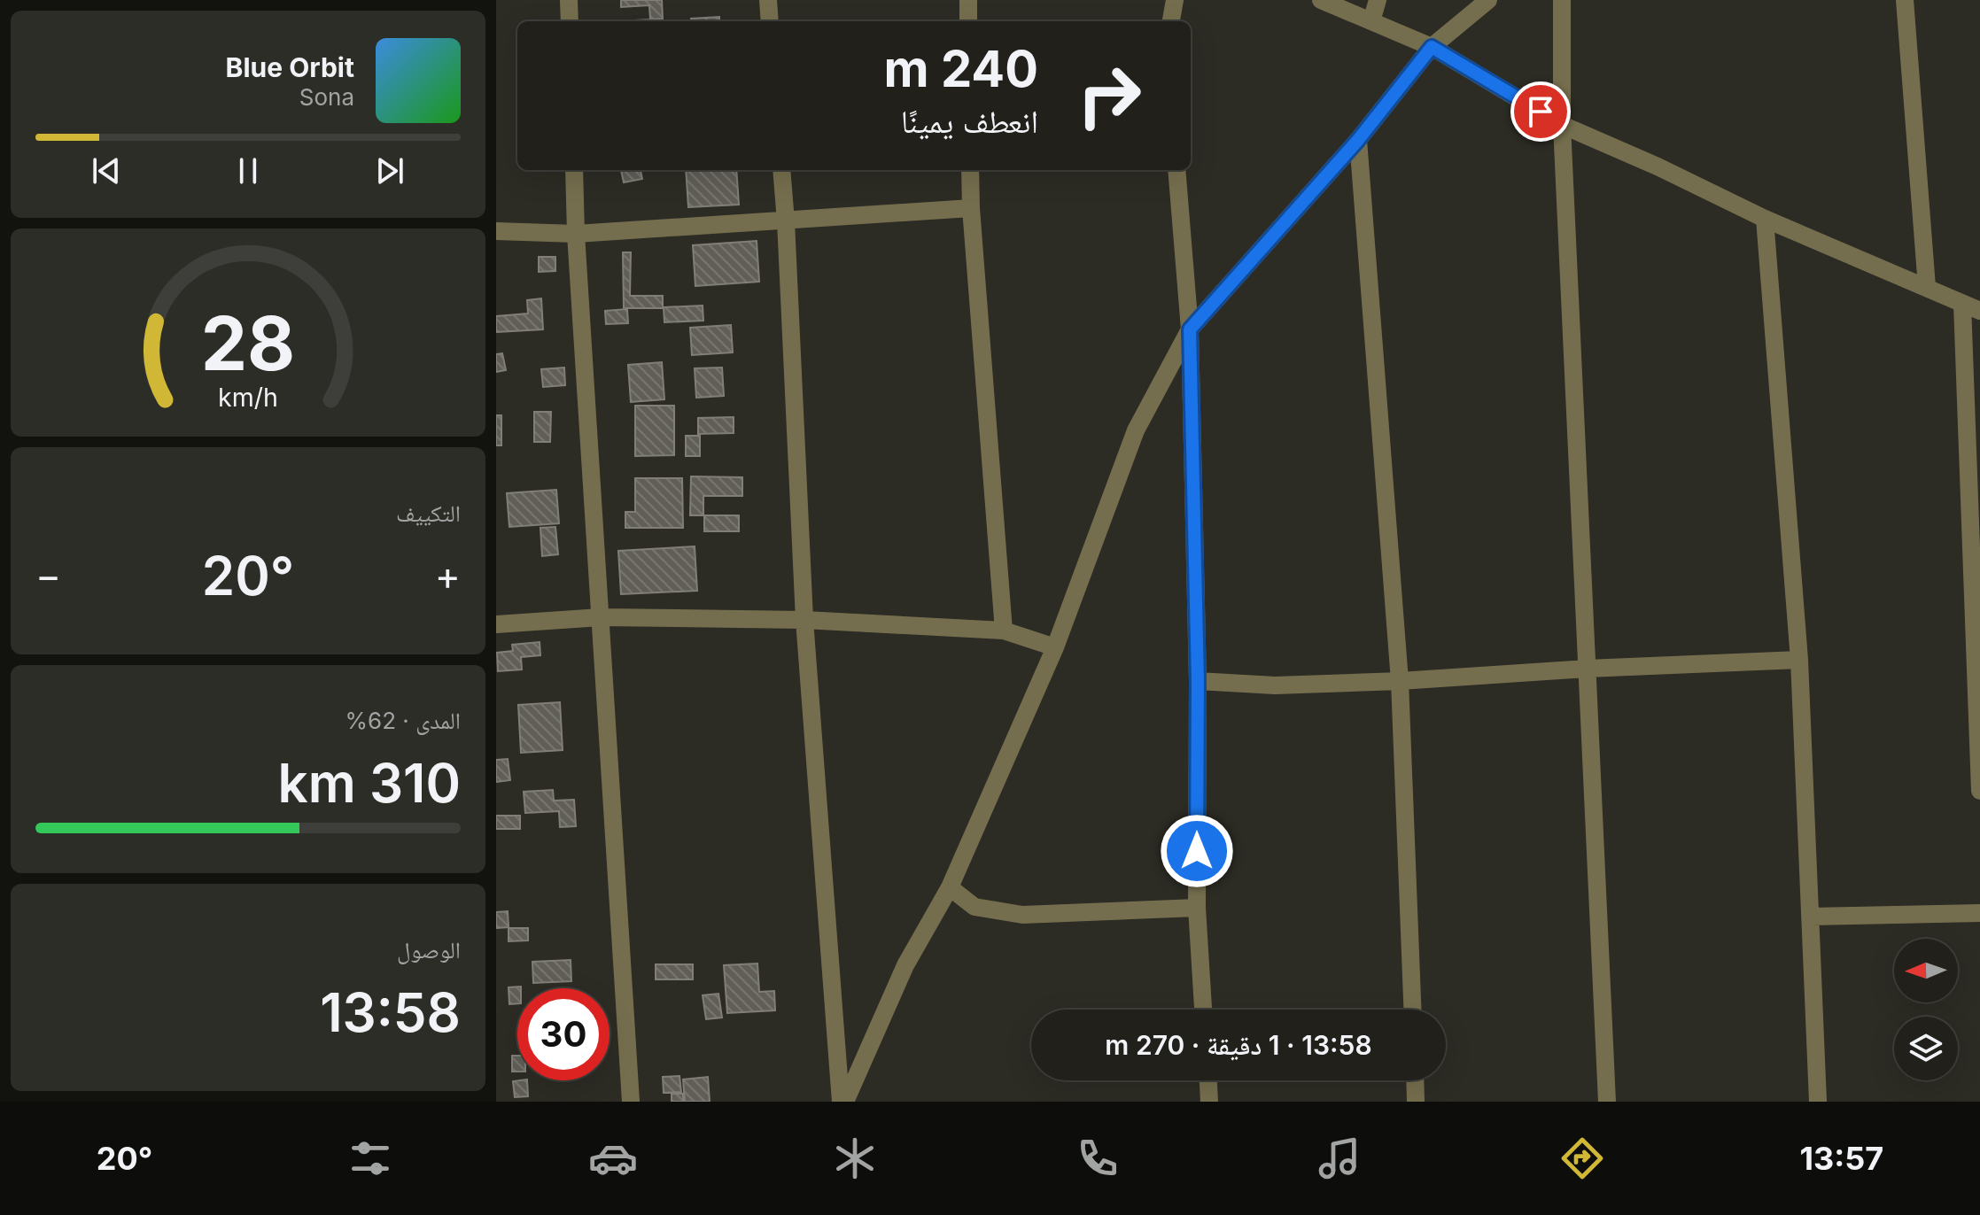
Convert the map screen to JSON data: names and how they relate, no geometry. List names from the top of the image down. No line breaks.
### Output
{"north":"left","page":{"turn":["240 m","انعطف يمينًا"],"song":["Blue Orbit","Sona"],"tile":["التكييف",["المدى · 62%","310 km"],["الوصول","13:58"]],"heat":["−","20°","+"],"limit":"30","trip":"13:58 · 1 دقيقة · 270 m","tabs":["13:57","20°"],"gauge":["28","km/h"]}}
